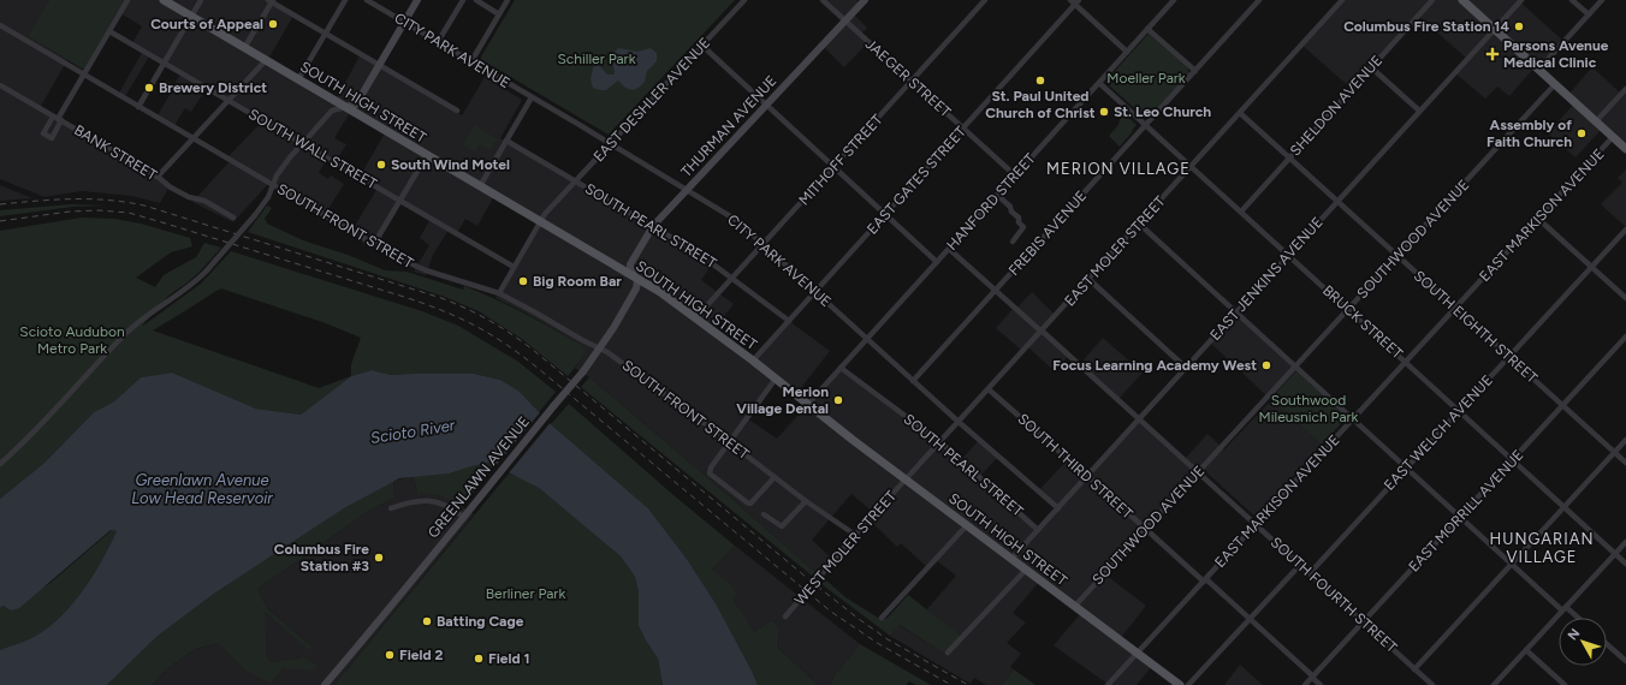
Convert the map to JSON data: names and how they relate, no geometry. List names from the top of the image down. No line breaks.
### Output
{"streets":{"main road":["SOUTH HIGH STREET","THURMAN AVENUE","GREENLAWN AVENUE"],"street":["CITY PARK AVENUE","JAEGER STREET","EAST DESHLER AVENUE","SHELDON AVENUE","SOUTH WALL STREET","BANK STREET","MITHOFF STREET","EAST GATES STREET","HANFORD STREET","EAST MARKISON AVENUE","SOUTH FRONT STREET","SOUTH PEARL STREET","FREBIS AVENUE","SOUTHWOOD AVENUE","EAST MOLER STREET","EAST JENKINS AVENUE","BRUCK STREET","SOUTH EIGHTH STREET","EAST WELCH AVENUE","SOUTH THIRD STREET","EAST MORRILL AVENUE","WEST MOLER STREET","SOUTH FOURTH STREET"]},"crossings":[["CITY PARK AVENUE","EAST DESHLER AVENUE"],["CITY PARK AVENUE","THURMAN AVENUE"],["CITY PARK AVENUE","MITHOFF STREET"],["CITY PARK AVENUE","EAST GATES STREET"],["CITY PARK AVENUE","HANFORD STREET"],["CITY PARK AVENUE","FREBIS AVENUE"],["CITY PARK AVENUE","EAST MOLER STREET"],["CITY PARK AVENUE","EAST JENKINS AVENUE"],["JAEGER STREET","THURMAN AVENUE"],["JAEGER STREET","MITHOFF STREET"],["JAEGER STREET","EAST GATES STREET"],["JAEGER STREET","HANFORD STREET"],["EAST DESHLER AVENUE","SOUTH HIGH STREET"],["EAST DESHLER AVENUE","SOUTH WALL STREET"],["EAST DESHLER AVENUE","SOUTH FRONT STREET"],["EAST DESHLER AVENUE","SOUTH PEARL STREET"],["SOUTH HIGH STREET","THURMAN AVENUE"],["SOUTH HIGH STREET","MITHOFF STREET"],["SOUTH HIGH STREET","EAST GATES STREET"],["SOUTH HIGH STREET","HANFORD STREET"],["SOUTH HIGH STREET","EAST MARKISON AVENUE"],["SOUTH HIGH STREET","SOUTHWOOD AVENUE"],["SOUTH HIGH STREET","EAST MOLER STREET"],["SOUTH HIGH STREET","EAST JENKINS AVENUE"],["SOUTH HIGH STREET","GREENLAWN AVENUE"],["SOUTH HIGH STREET","WEST MOLER STREET"],["SHELDON AVENUE","BRUCK STREET"],["SHELDON AVENUE","SOUTH EIGHTH STREET"],["THURMAN AVENUE","SOUTH PEARL STREET"],["THURMAN AVENUE","GREENLAWN AVENUE"],["MITHOFF STREET","SOUTH PEARL STREET"],["EAST GATES STREET","SOUTH PEARL STREET"],["HANFORD STREET","SOUTH PEARL STREET"],["HANFORD STREET","BRUCK STREET"],["HANFORD STREET","SOUTH FOURTH STREET"],["EAST MARKISON AVENUE","BRUCK STREET"],["EAST MARKISON AVENUE","SOUTH EIGHTH STREET"],["EAST MARKISON AVENUE","SOUTH THIRD STREET"],["EAST MARKISON AVENUE","SOUTH FOURTH STREET"],["SOUTH FRONT STREET","GREENLAWN AVENUE"],["SOUTH FRONT STREET","WEST MOLER STREET"],["SOUTH PEARL STREET","EAST MOLER STREET"],["SOUTH PEARL STREET","EAST JENKINS AVENUE"],["FREBIS AVENUE","BRUCK STREET"],["FREBIS AVENUE","SOUTH FOURTH STREET"],["SOUTHWOOD AVENUE","BRUCK STREET"],["SOUTHWOOD AVENUE","SOUTH EIGHTH STREET"],["SOUTHWOOD AVENUE","SOUTH THIRD STREET"],["SOUTHWOOD AVENUE","SOUTH FOURTH STREET"],["EAST MOLER STREET","BRUCK STREET"],["EAST MOLER STREET","SOUTH EIGHTH STREET"],["EAST MOLER STREET","SOUTH THIRD STREET"],["EAST MOLER STREET","WEST MOLER STREET"],["EAST MOLER STREET","SOUTH FOURTH STREET"],["EAST JENKINS AVENUE","BRUCK STREET"],["EAST JENKINS AVENUE","SOUTH EIGHTH STREET"],["EAST JENKINS AVENUE","SOUTH THIRD STREET"],["EAST JENKINS AVENUE","SOUTH FOURTH STREET"],["BRUCK STREET","EAST WELCH AVENUE"],["BRUCK STREET","EAST MORRILL AVENUE"],["SOUTH EIGHTH STREET","EAST WELCH AVENUE"],["SOUTH EIGHTH STREET","EAST MORRILL AVENUE"],["EAST WELCH AVENUE","SOUTH FOURTH STREET"],["SOUTH THIRD STREET","EAST MORRILL AVENUE"],["EAST MORRILL AVENUE","SOUTH FOURTH STREET"]],"districts":["MERION VILLAGE","HUNGARIAN VILLAGE"],"water":["Scioto River","Greenlawn Avenue Low Head Reservoir"],"parks":["Schiller Park","Moeller Park","Scioto Audubon Metro Park","Southwood Mileusnich Park","Berliner Park"],"places":{"other":["Courts of Appeal","Columbus Fire Station 14","St. Paul United Church of Christ","Brewery District","St. Leo Church","Assembly of Faith Church","South Wind Motel","Big Room Bar","Focus Learning Academy West","Merion Village Dental","Columbus Fire Station #3","Batting Cage","Field 2","Field 1"],"health":["Parsons Avenue Medical Clinic"]},"north":"top left"}
